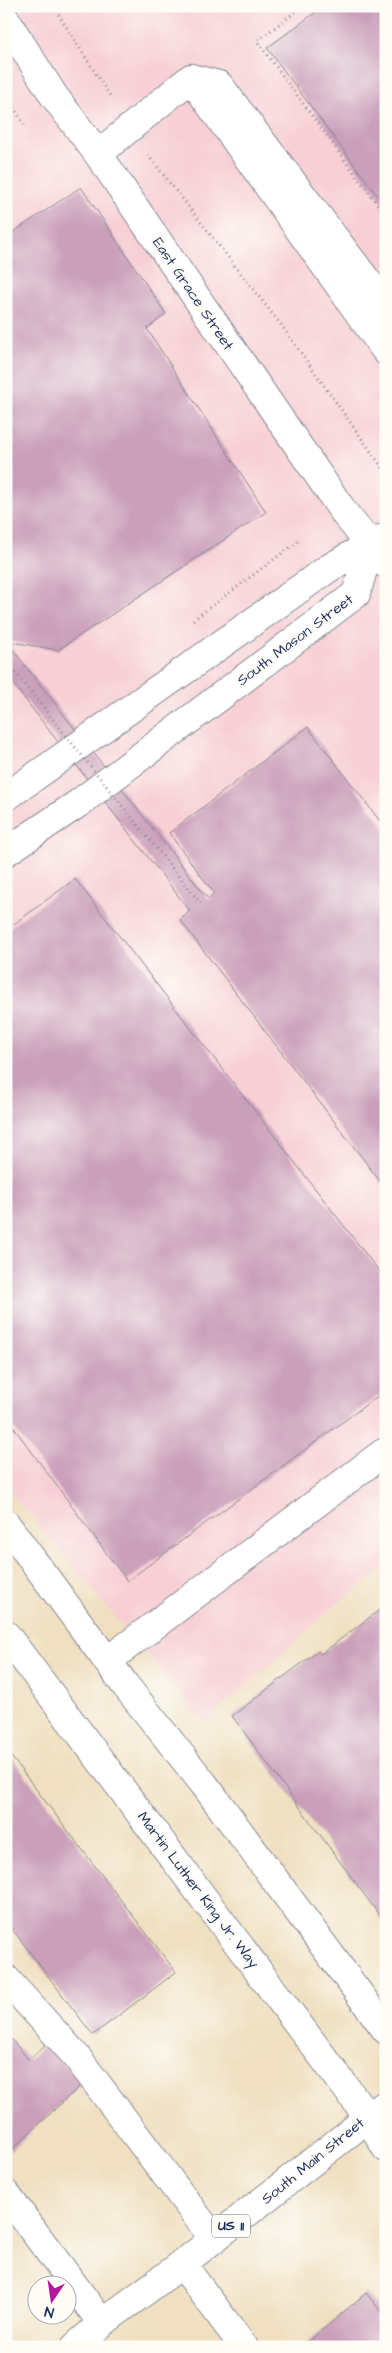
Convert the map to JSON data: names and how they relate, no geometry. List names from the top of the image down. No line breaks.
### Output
{"streets":{"main road":["East Grace Street","South Mason Street","Martin Luther King Jr. Way","South Main Street","US 11"]},"crossings":[["East Grace Street","South Mason Street"],["Martin Luther King Jr. Way","South Main Street"]],"north":"bottom"}
